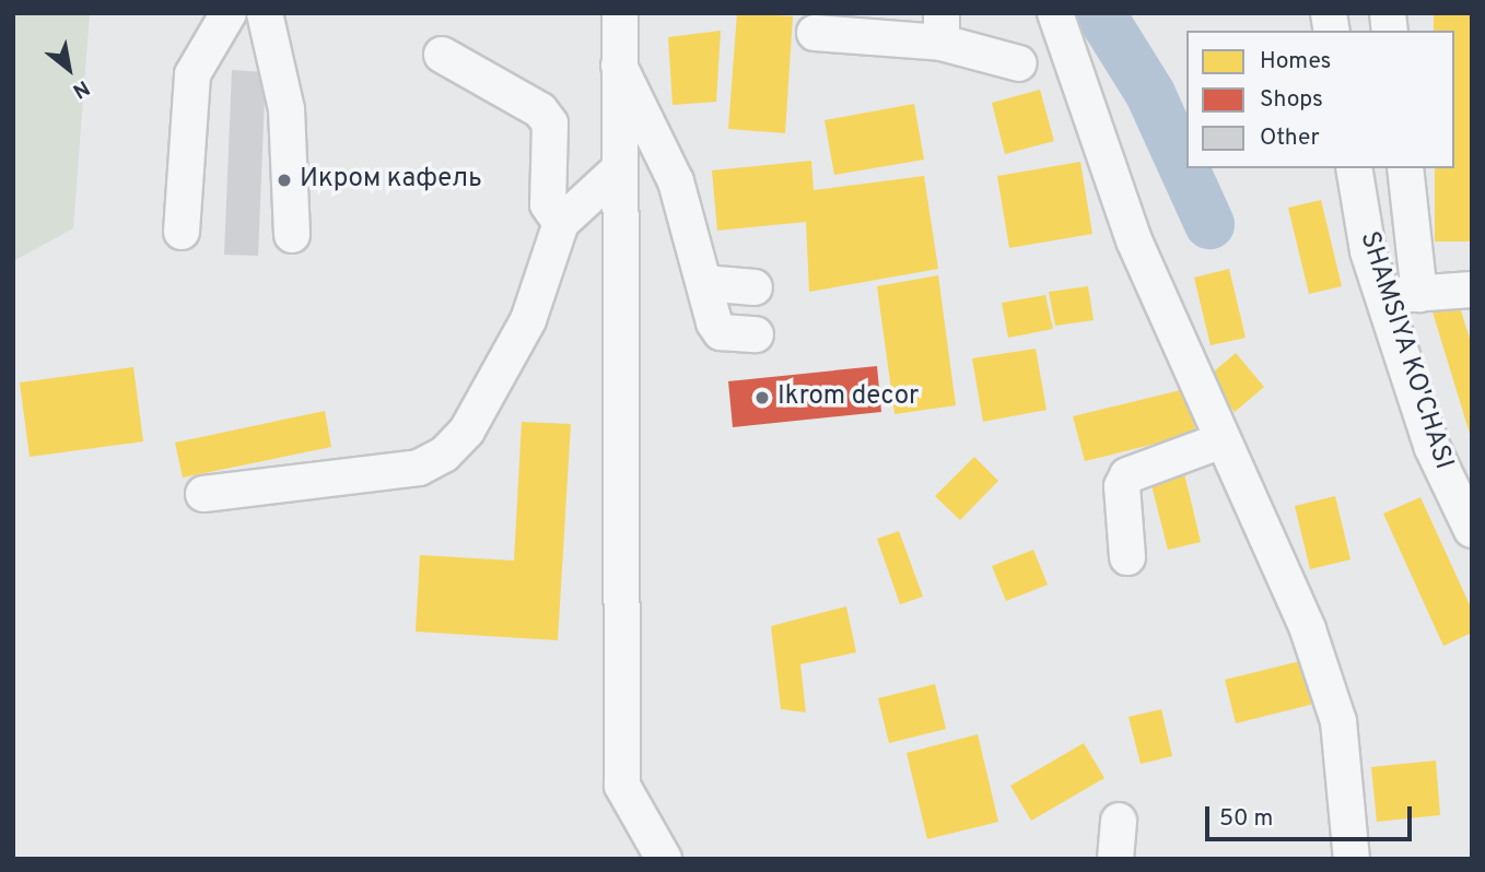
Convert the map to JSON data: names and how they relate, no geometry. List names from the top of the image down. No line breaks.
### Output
{"streets":{"street":["SHAMSIYA KO'CHASI"]},"places":["Икром кафель","Ikrom decor"],"legend":["Homes","Shops","Other"],"scale_bar":"50 m","north":"bottom right"}
